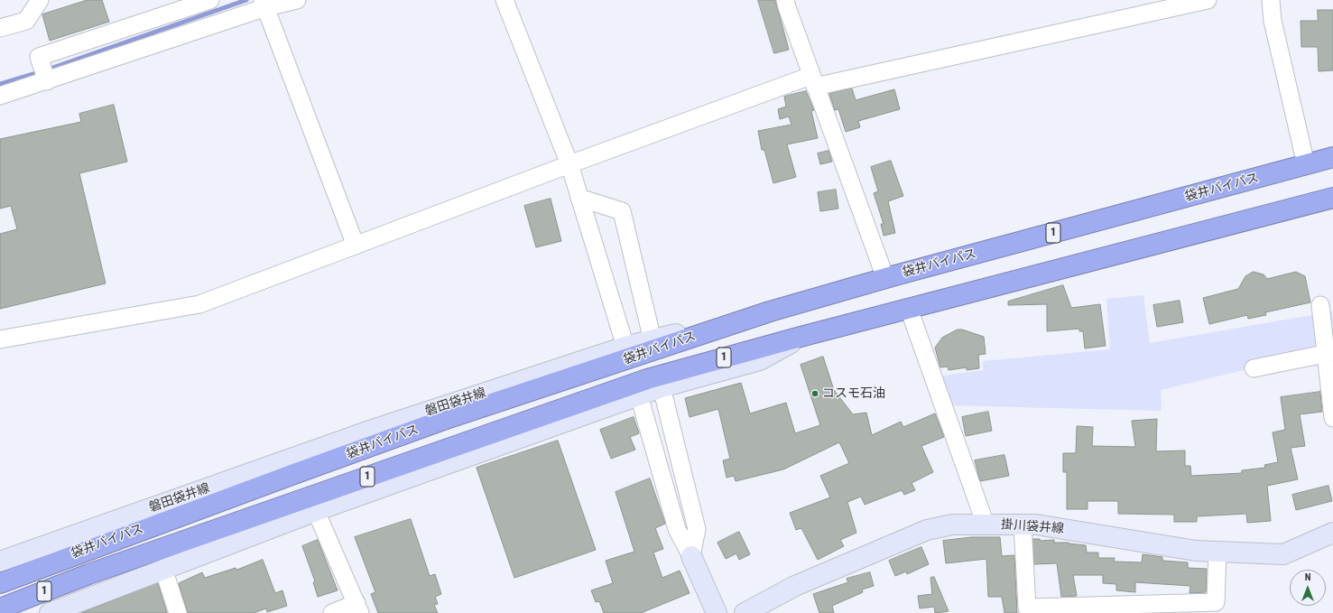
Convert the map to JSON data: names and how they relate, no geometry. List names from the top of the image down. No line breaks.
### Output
{"streets":{"highway":["袋井バイパス","1"],"main road":["磐田袋井線","掛川袋井線"]},"crossings":[["袋井バイパス","磐田袋井線"]],"places":["コスモ石油"],"north":"top"}
